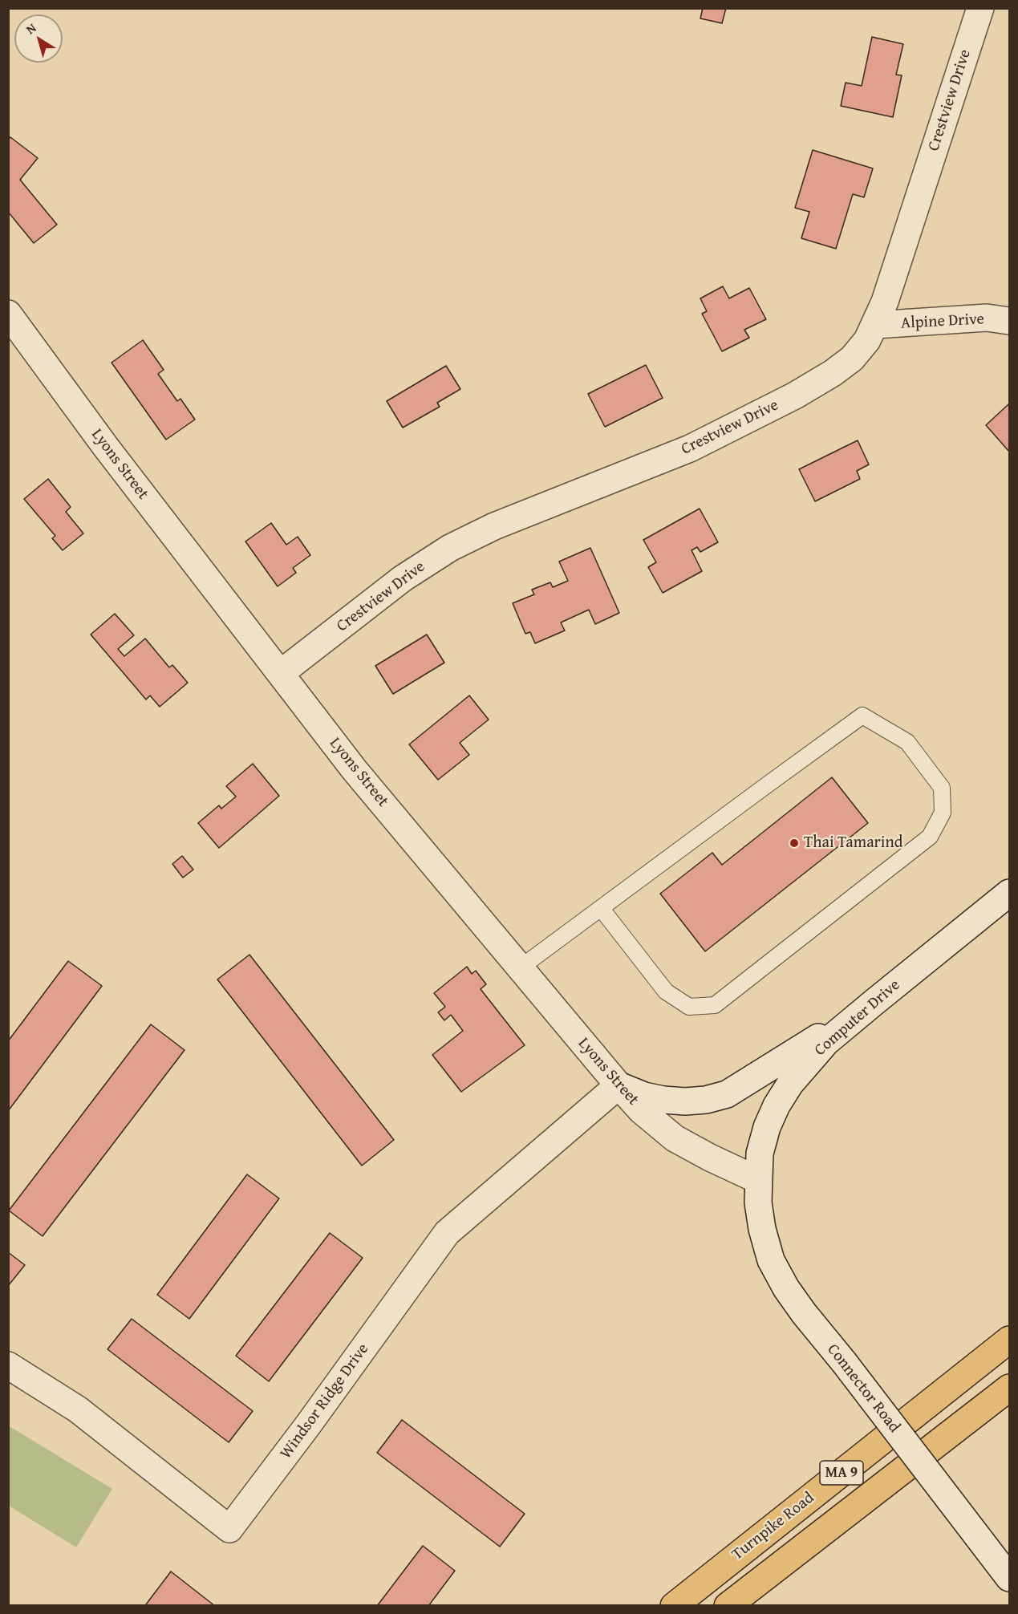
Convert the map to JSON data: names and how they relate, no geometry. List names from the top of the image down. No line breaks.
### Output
{"streets":{"highway":["MA 9","Turnpike Road"],"street":["Crestview Drive","Alpine Drive","Lyons Street","Computer Drive","Connector Road","Windsor Ridge Drive"]},"crossings":[["Crestview Drive","Alpine Drive"],["Crestview Drive","Lyons Street"],["Lyons Street","Computer Drive"],["Lyons Street","Connector Road"],["Lyons Street","Windsor Ridge Drive"],["Computer Drive","Connector Road"]],"places":["Thai Tamarind"],"north":"top left"}
